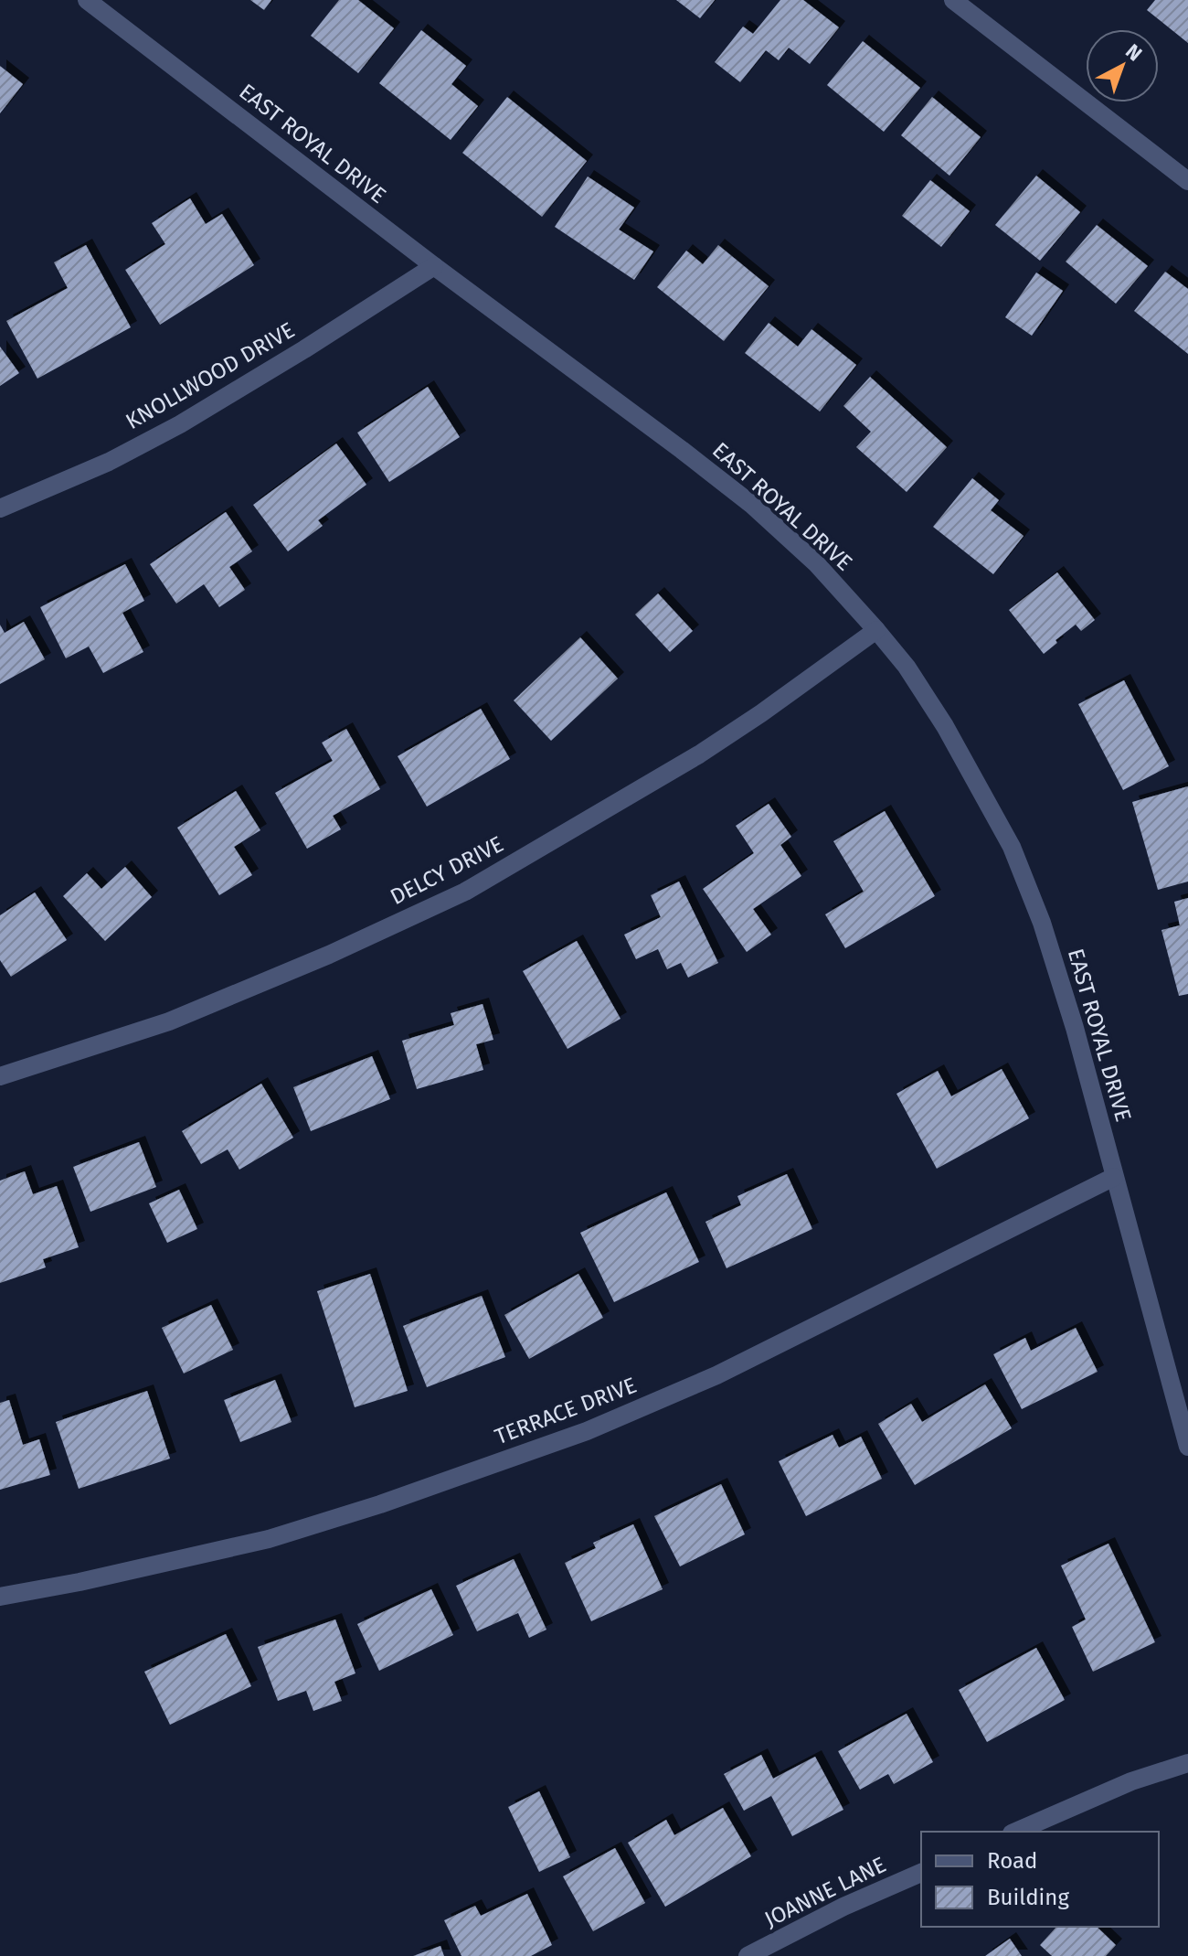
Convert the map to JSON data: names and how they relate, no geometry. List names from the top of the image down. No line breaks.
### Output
{"streets":{"street":["EAST ROYAL DRIVE","KNOLLWOOD DRIVE","DELCY DRIVE","TERRACE DRIVE","JOANNE LANE"]},"crossings":[["EAST ROYAL DRIVE","KNOLLWOOD DRIVE"],["EAST ROYAL DRIVE","DELCY DRIVE"],["EAST ROYAL DRIVE","TERRACE DRIVE"]],"legend":["Road","Building"],"north":"top right"}
